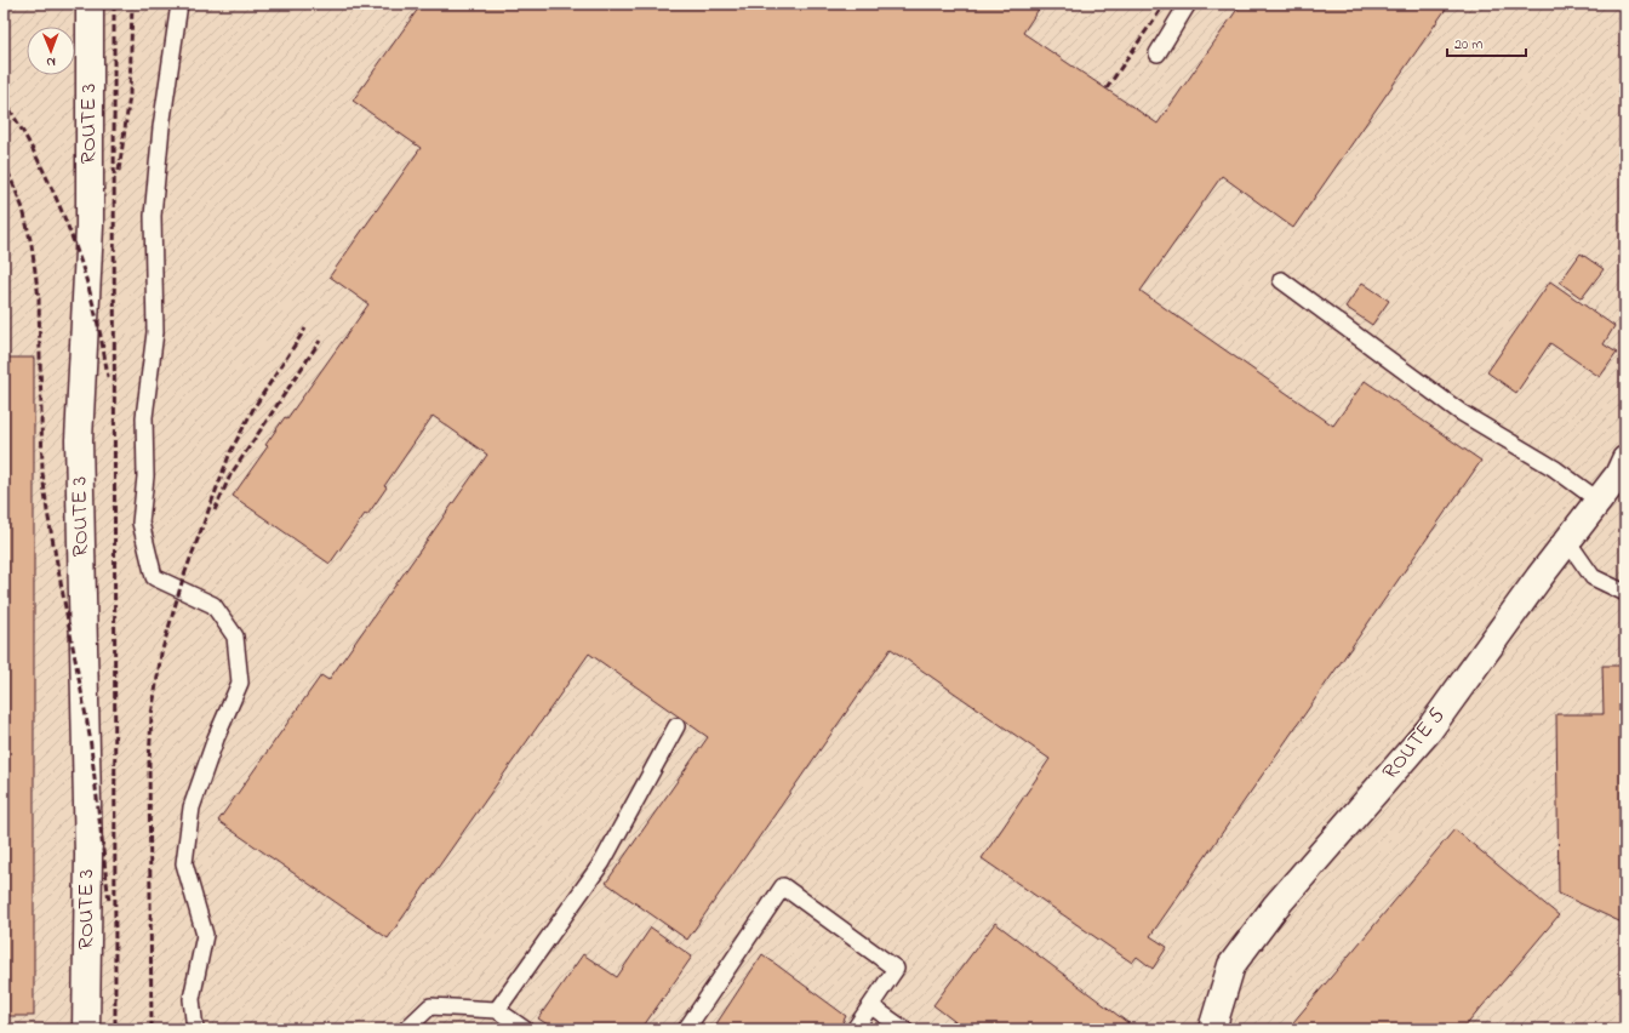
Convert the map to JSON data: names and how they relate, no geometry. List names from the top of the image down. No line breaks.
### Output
{"streets":{"street":["ROUTE 3","ROUTE 5"]},"scale_bar":"20 m","north":"bottom"}
